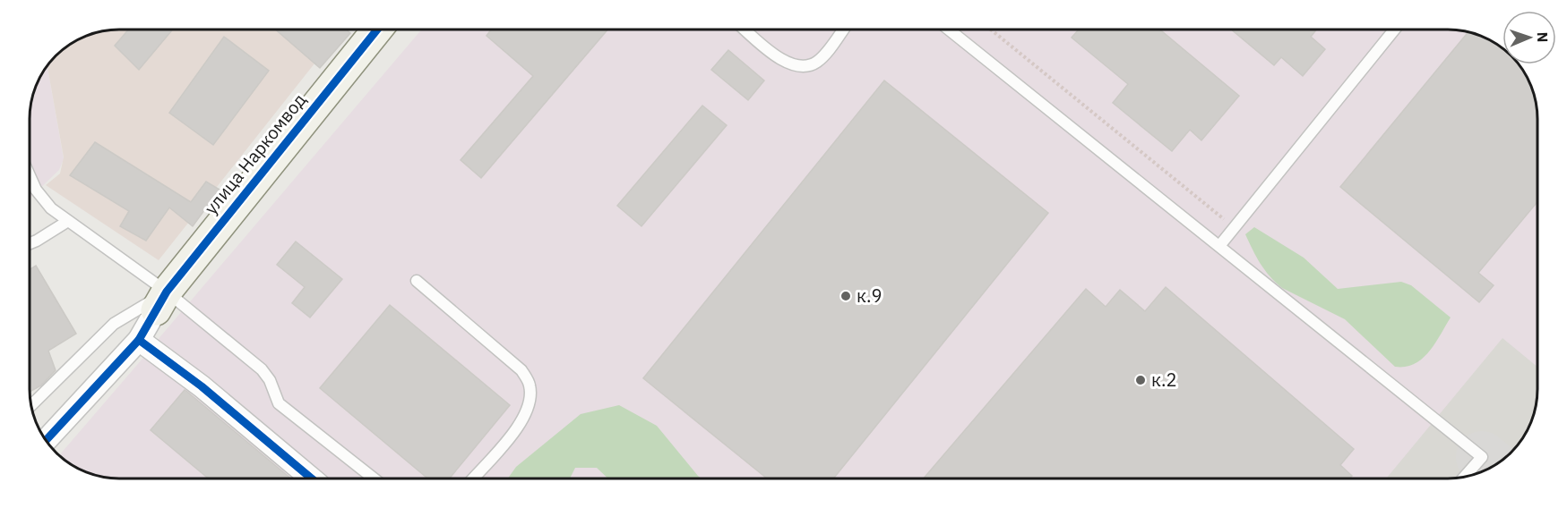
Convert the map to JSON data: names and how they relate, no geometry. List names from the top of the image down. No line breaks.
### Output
{"streets":{"street":["улица Наркомвод"]},"places":["к.9","к.2"],"north":"right"}
